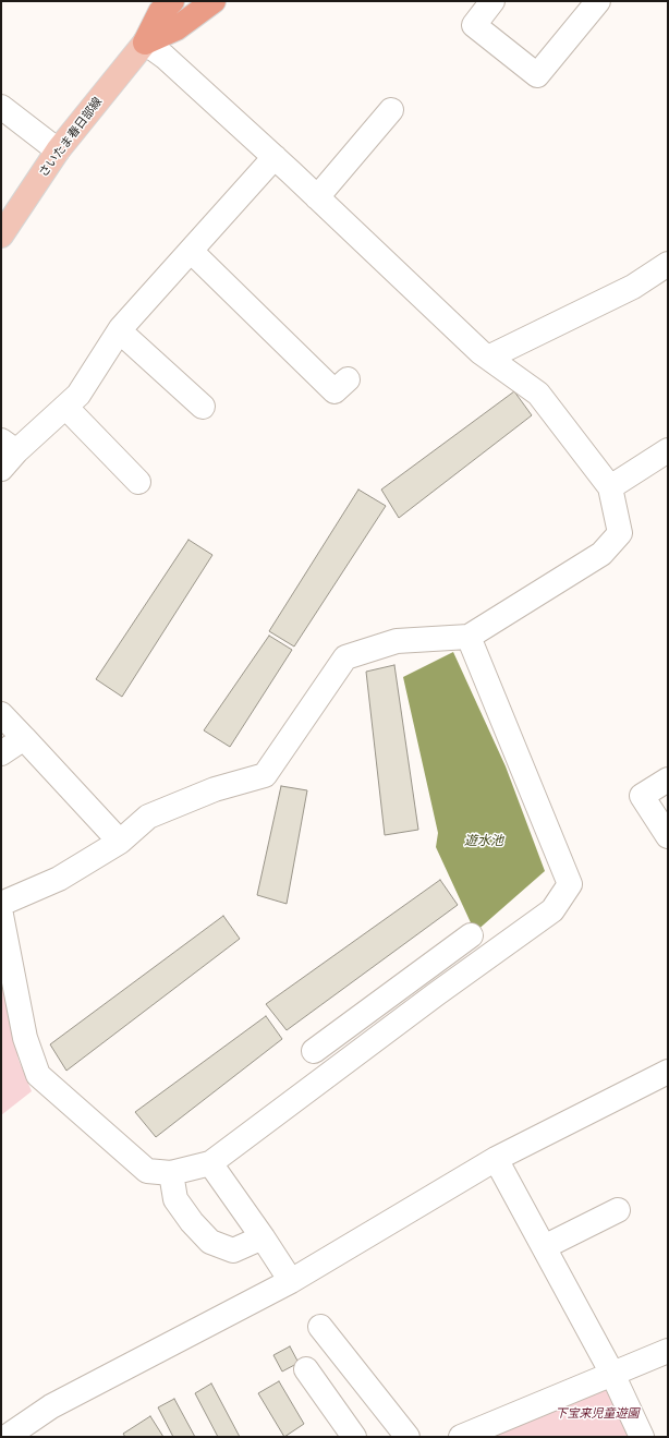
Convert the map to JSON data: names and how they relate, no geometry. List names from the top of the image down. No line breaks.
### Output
{"streets":{"main road":["さいたま春日部線"]},"water":["遊水池"],"parks":["下宝来児童遊園"]}
